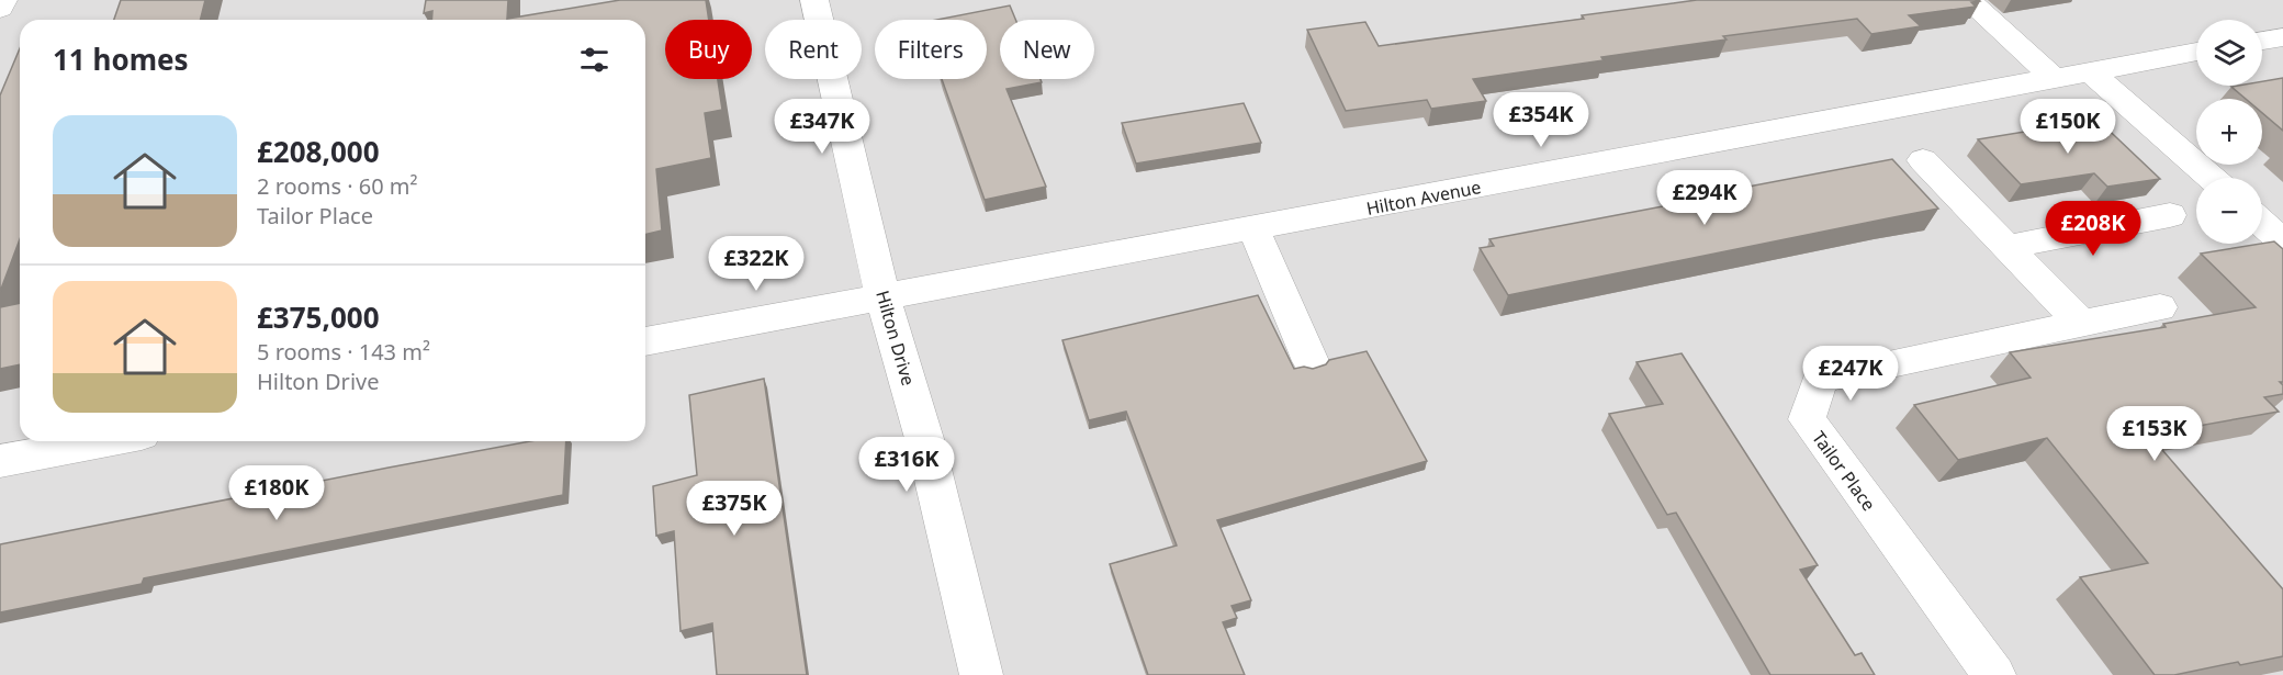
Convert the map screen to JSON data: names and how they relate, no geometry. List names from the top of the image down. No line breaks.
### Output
{"streets":{"street":["Hilton Avenue","Hilton Drive","Tailor Place"]},"crossings":[["Hilton Avenue","Hilton Drive"]],"page":{"map_buttons":["+","−"],"chip":["Buy","Rent","Filters","New"],"heading":"11 homes","price":["£354K","£347K","£150K","£294K","£208K","£322K","£247K","£153K","£316K","£180K","£375K"],"list":[{"name":"£208,000","note":"2 rooms · 60 m² · Tailor Place"},{"name":"£375,000","note":"5 rooms · 143 m² · Hilton Drive"}]}}
